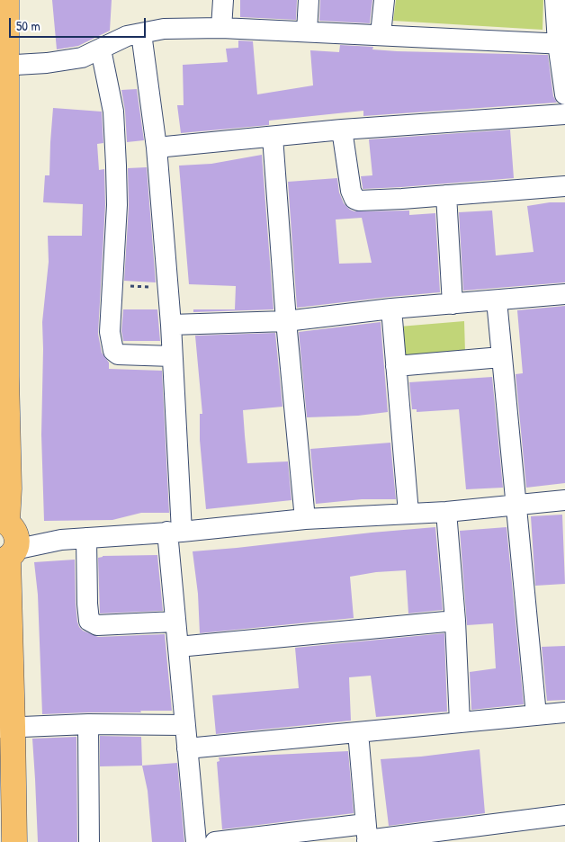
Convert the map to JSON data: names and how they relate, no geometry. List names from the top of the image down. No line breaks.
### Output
{"scale_bar":"50 m"}
